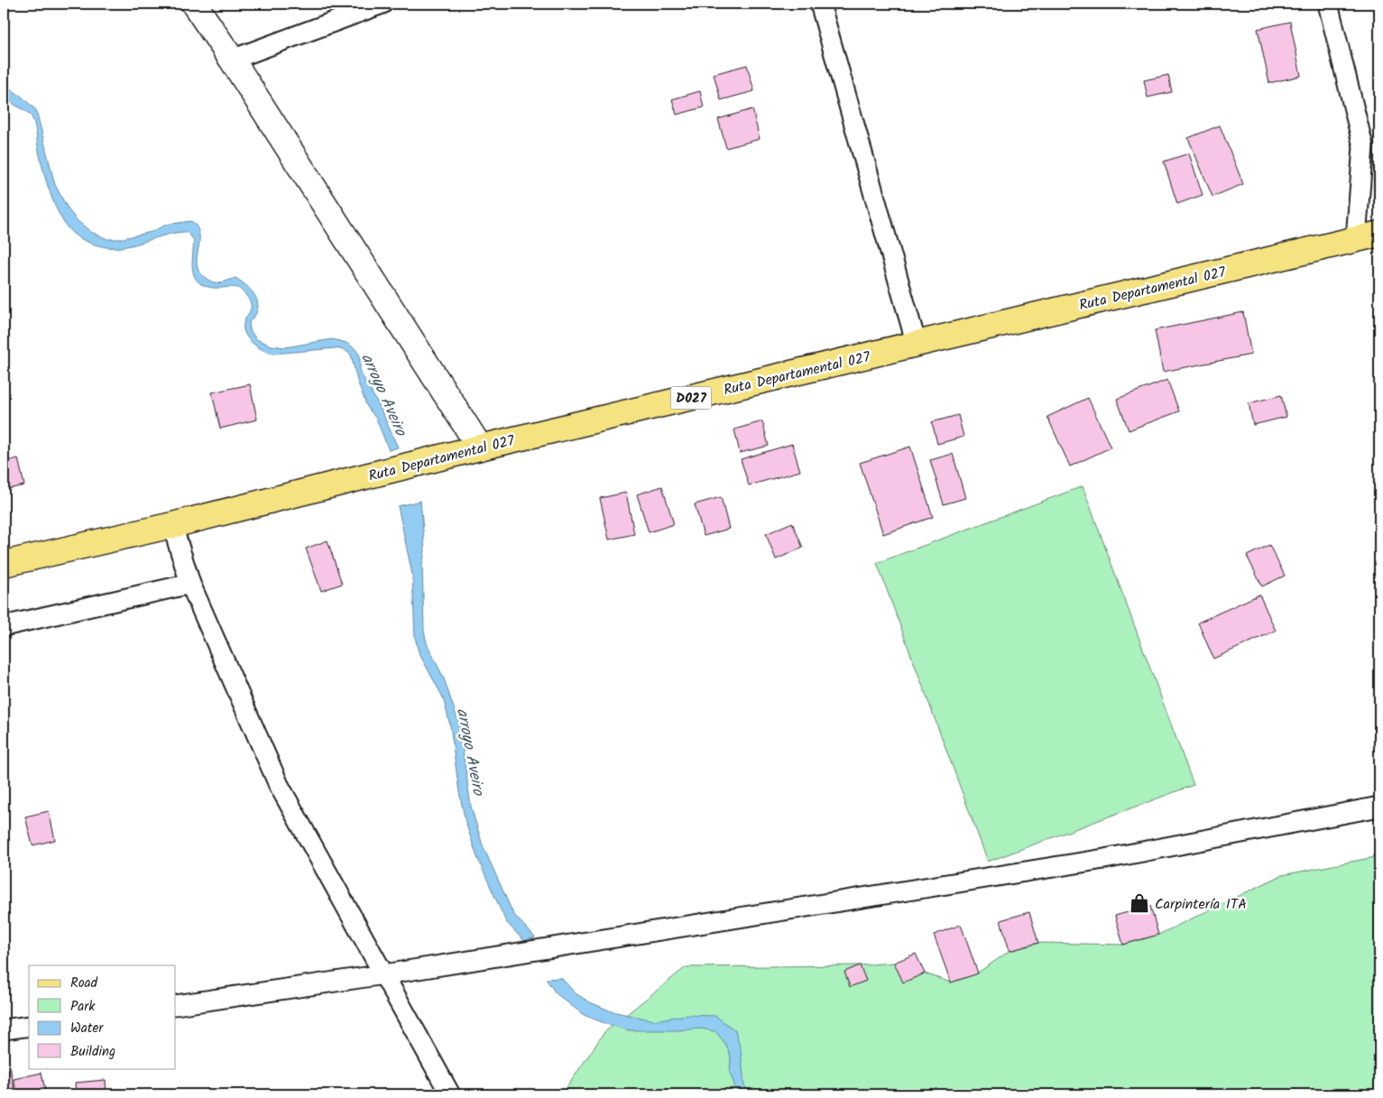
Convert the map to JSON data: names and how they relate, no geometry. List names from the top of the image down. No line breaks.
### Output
{"streets":{"main road":["Ruta Departamental 027","D027"]},"water":["arroyo Aveiro"],"places":{"shop":["Carpintería ITA"]},"legend":["Road","Park","Water","Building"]}
